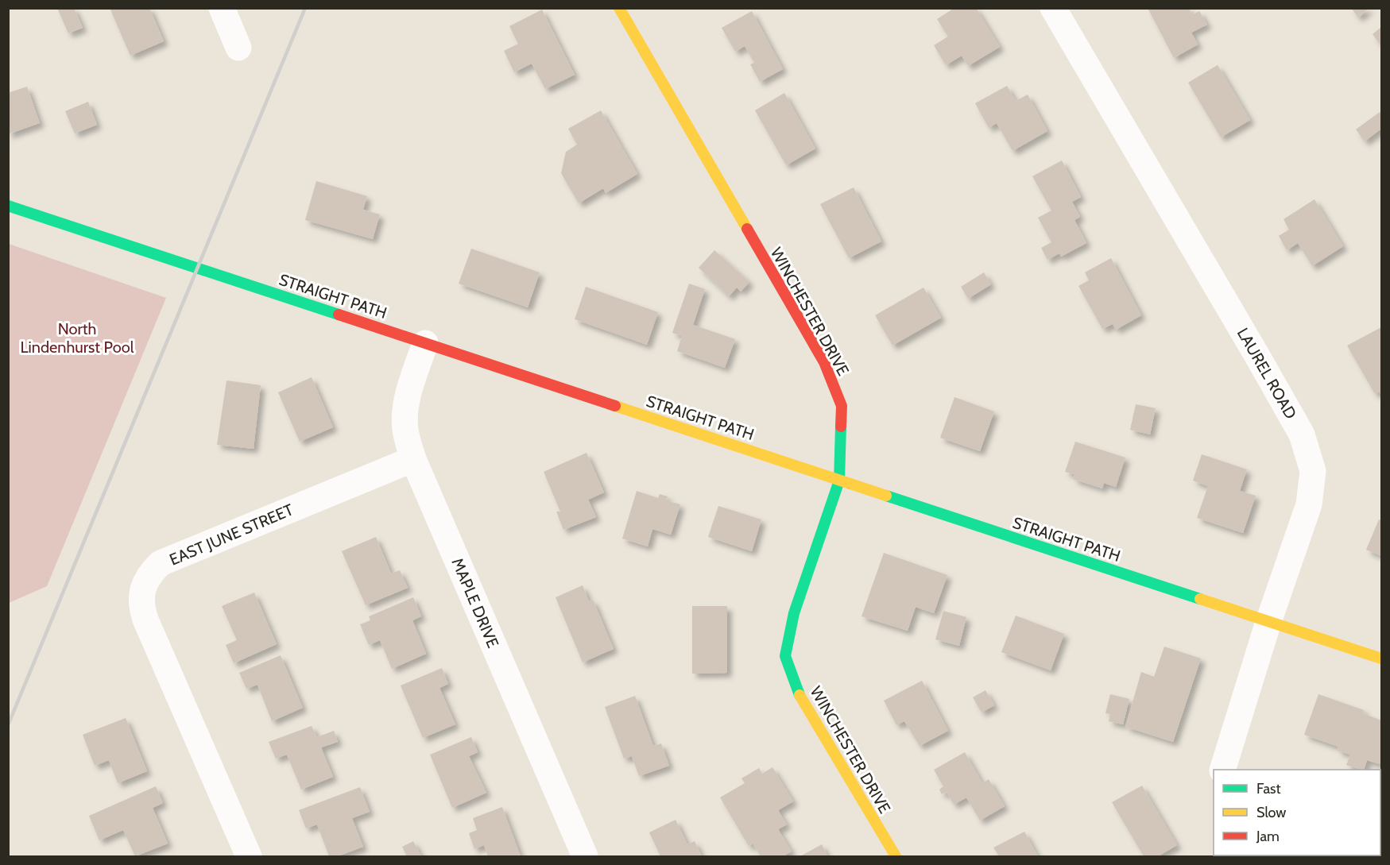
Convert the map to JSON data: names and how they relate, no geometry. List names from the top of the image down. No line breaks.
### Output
{"streets":{"main road":["STRAIGHT PATH","WINCHESTER DRIVE"],"street":["LAUREL ROAD","EAST JUNE STREET","MAPLE DRIVE"]},"crossings":[["STRAIGHT PATH","WINCHESTER DRIVE"],["STRAIGHT PATH","LAUREL ROAD"],["STRAIGHT PATH","MAPLE DRIVE"],["EAST JUNE STREET","MAPLE DRIVE"]],"parks":["North Lindenhurst Pool"],"legend":["Fast","Slow","Jam"]}
